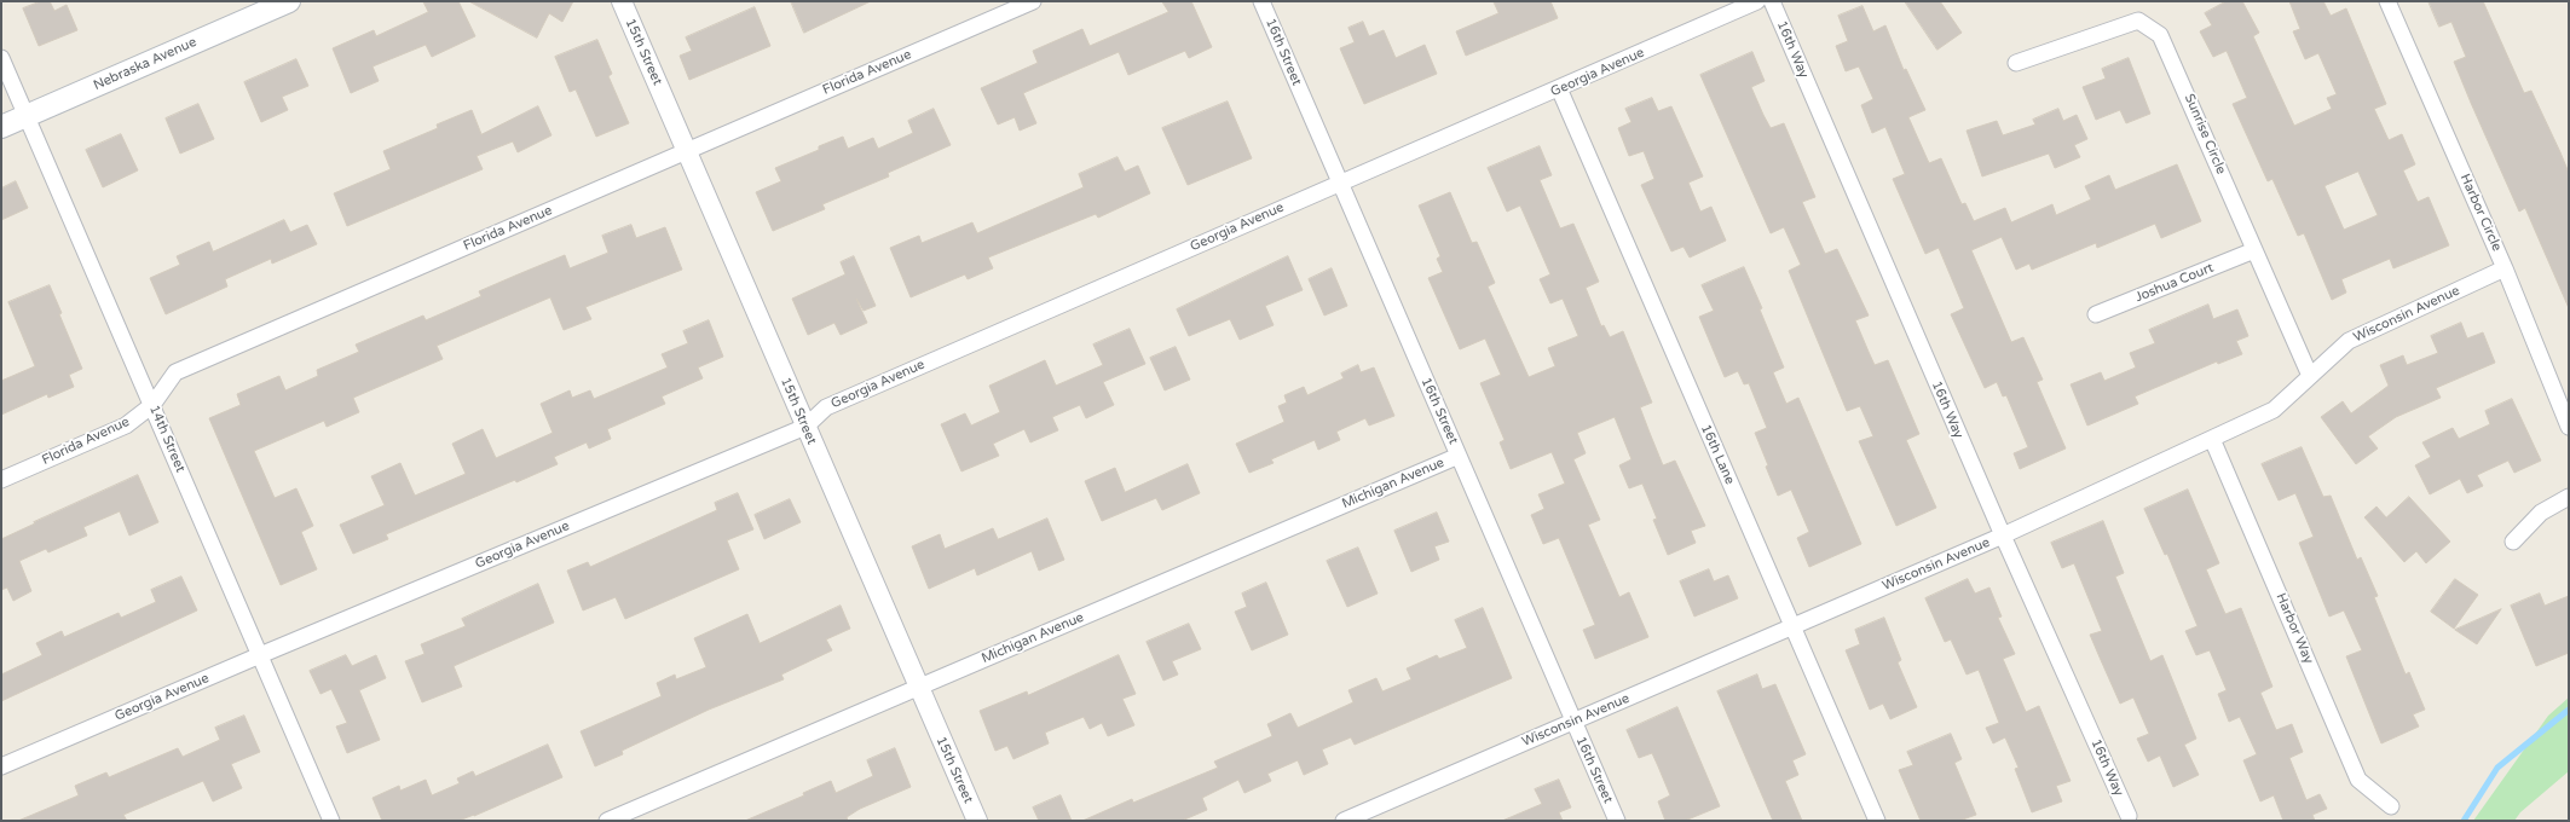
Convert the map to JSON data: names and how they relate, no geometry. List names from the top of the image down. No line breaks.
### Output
{"streets":{"main road":["Nebraska Avenue"],"street":["16th Way","15th Street","16th Street","Florida Avenue","Georgia Avenue","Sunrise Circle","Harbor Circle","Joshua Court","Wisconsin Avenue","14th Street","16th Lane","Michigan Avenue","Harbor Way"]},"crossings":[["16th Way","Wisconsin Avenue"],["15th Street","Florida Avenue"],["15th Street","Georgia Avenue"],["15th Street","Michigan Avenue"],["16th Street","Georgia Avenue"],["16th Street","Wisconsin Avenue"],["16th Street","Michigan Avenue"],["Nebraska Avenue","14th Street"],["Florida Avenue","14th Street"],["Georgia Avenue","14th Street"],["Georgia Avenue","16th Lane"],["Sunrise Circle","Joshua Court"],["Sunrise Circle","Wisconsin Avenue"],["Harbor Circle","Wisconsin Avenue"],["Wisconsin Avenue","16th Lane"],["Wisconsin Avenue","Harbor Way"]]}
